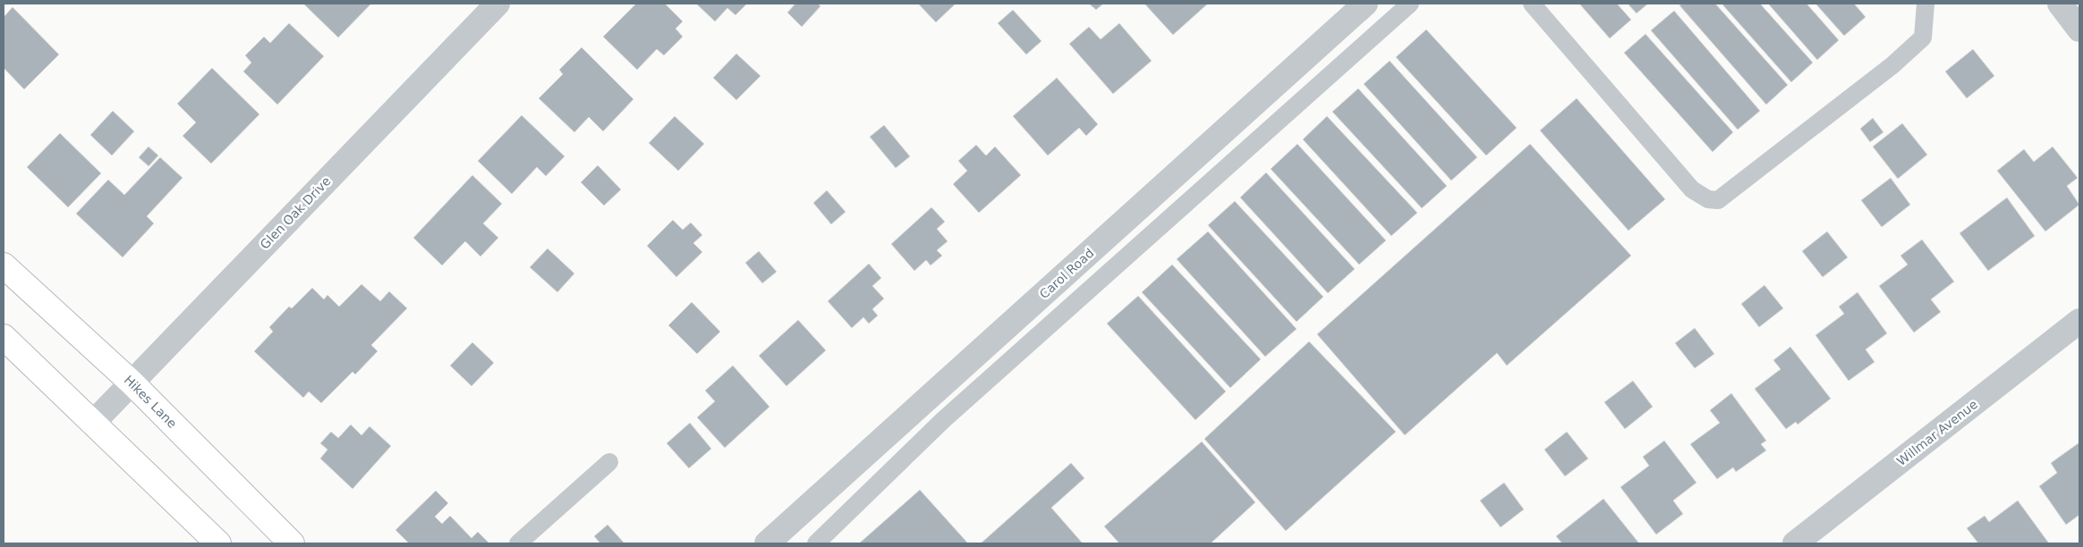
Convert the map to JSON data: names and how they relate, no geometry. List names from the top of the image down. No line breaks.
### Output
{"streets":{"main road":["Hikes Lane"],"street":["Glen Oak Drive","Carol Road","Willmar Avenue"]},"crossings":[["Glen Oak Drive","Hikes Lane"]]}
